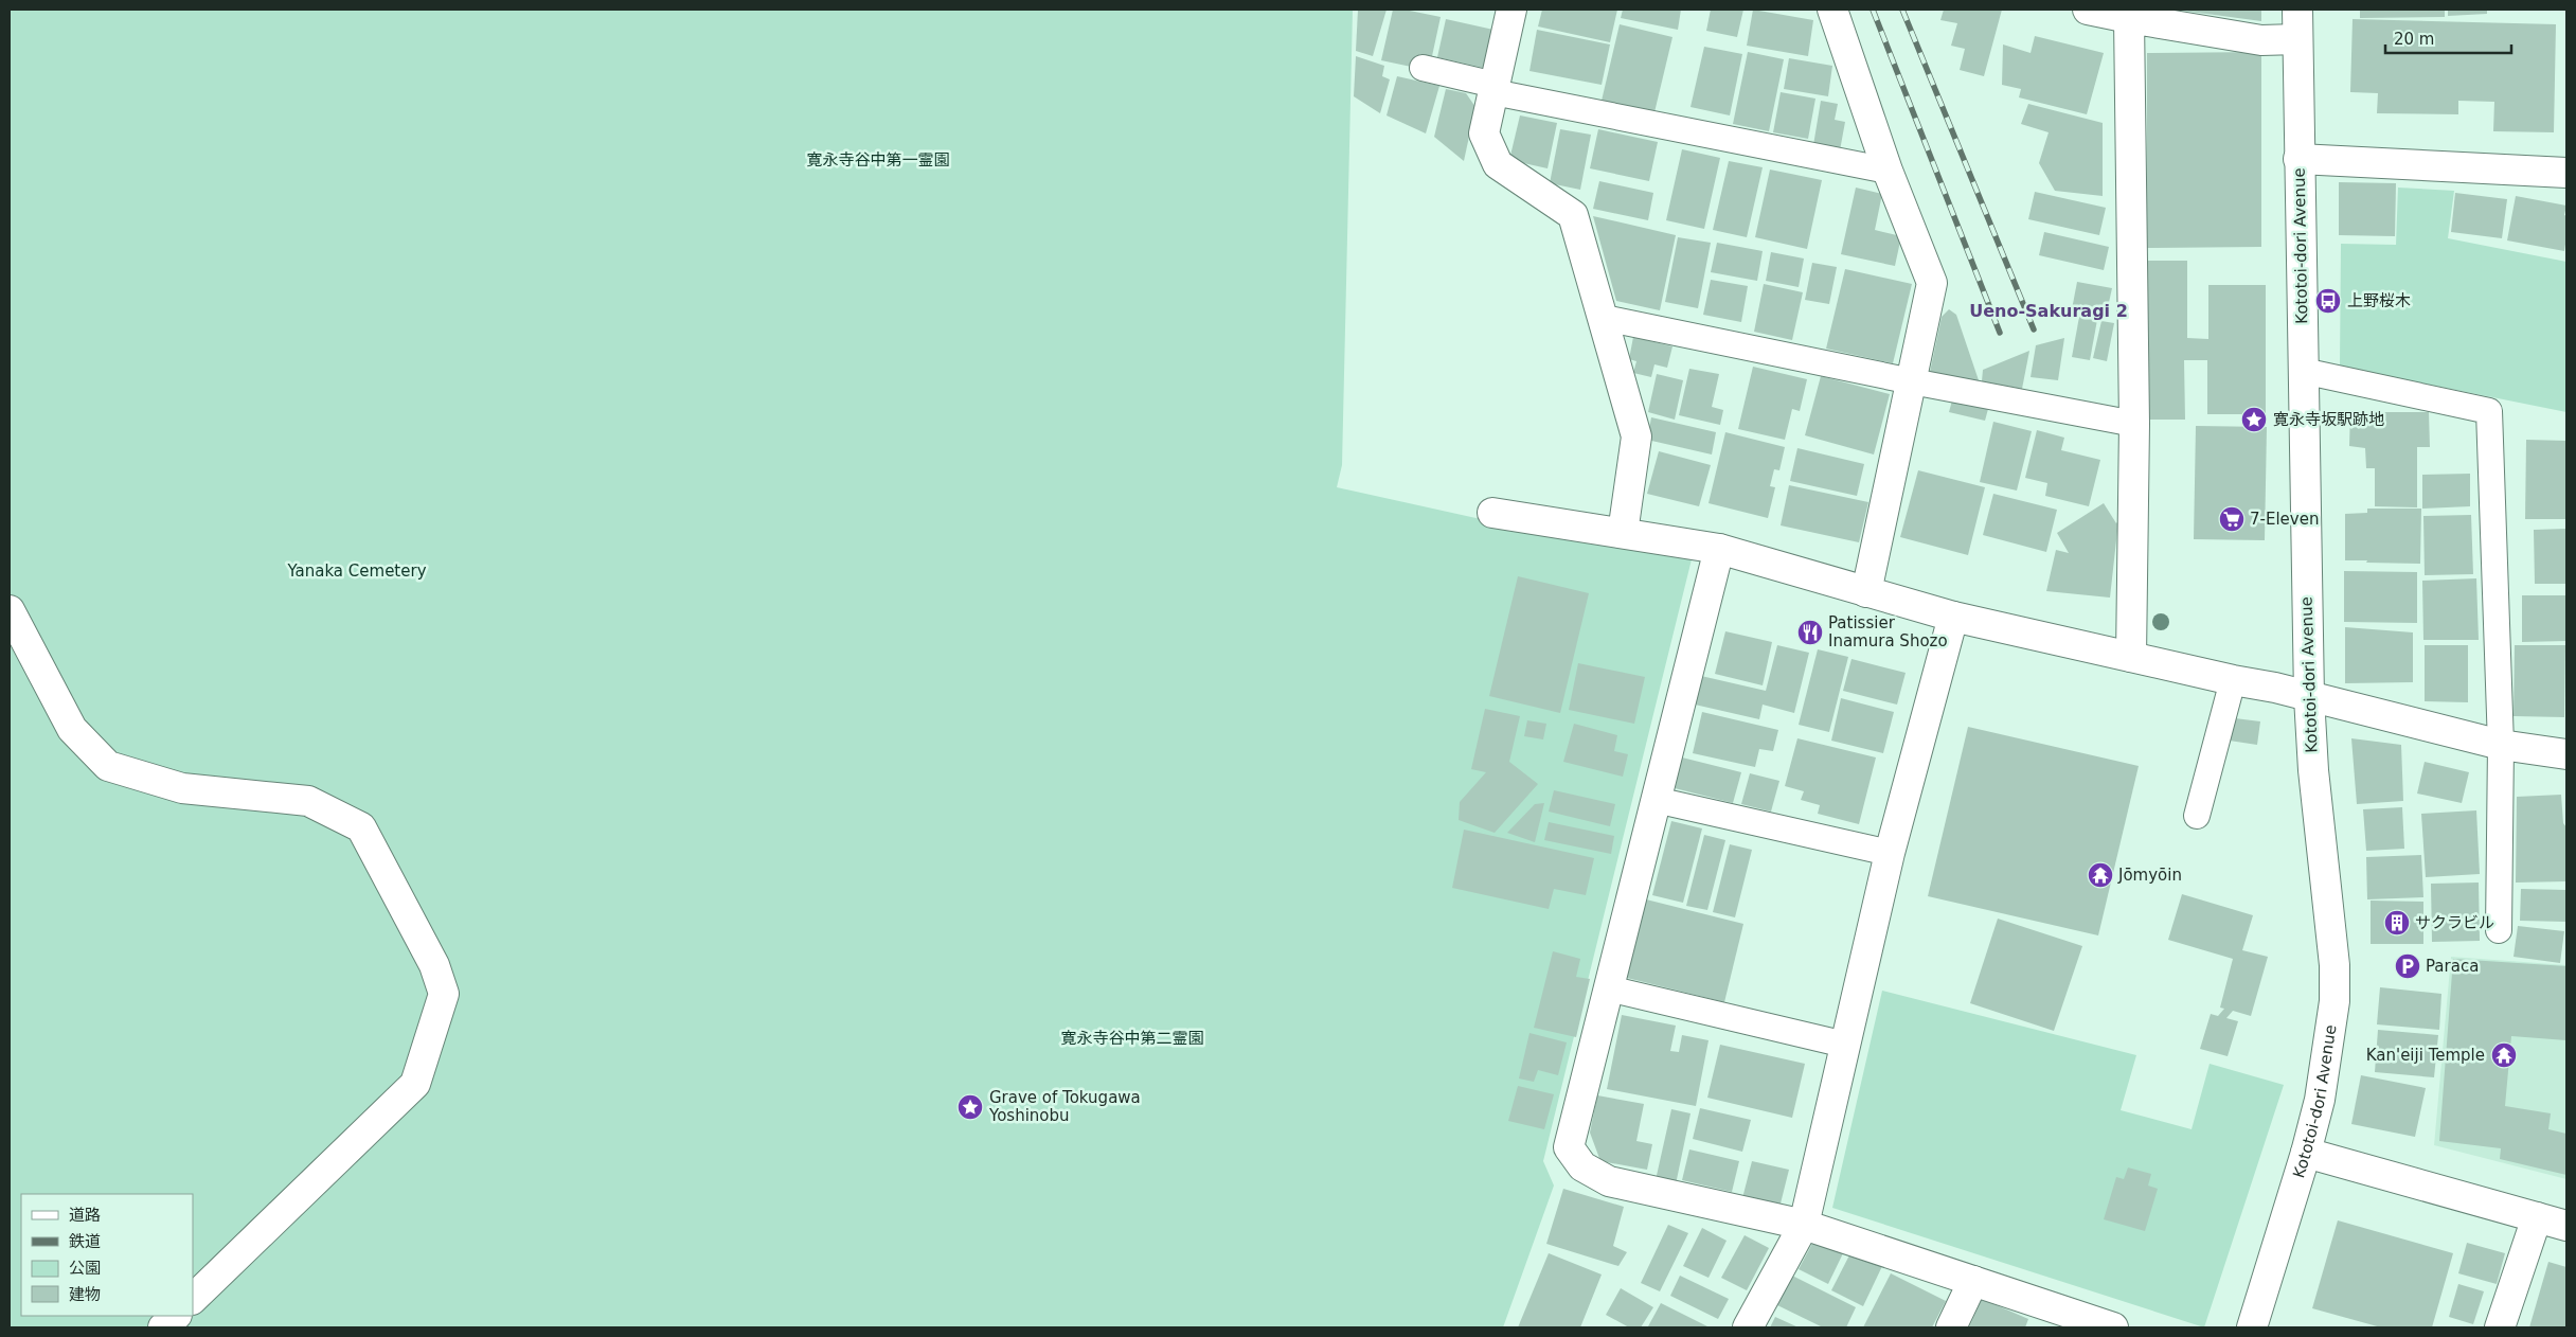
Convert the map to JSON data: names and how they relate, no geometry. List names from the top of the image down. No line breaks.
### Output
{"streets":{"street":["Kototoi-dori Avenue"]},"districts":["Ueno-Sakuragi 2"],"parks":["寛永寺谷中第一霊園","Yanaka Cemetery","寛永寺谷中第二霊園"],"places":{"bus stop":["上野桜木"],"place":["寛永寺坂駅跡地","Grave of Tokugawa Yoshinobu"],"supermarket":["7-Eleven"],"restaurant":["Patissier Inamura Shozo"],"temple":["Jōmyōin","Kan'eiji Temple"],"building":["サクラビル"],"parking":["Paraca"]},"legend":["道路","鉄道","公園","建物"],"scale_bar":"20 m"}
